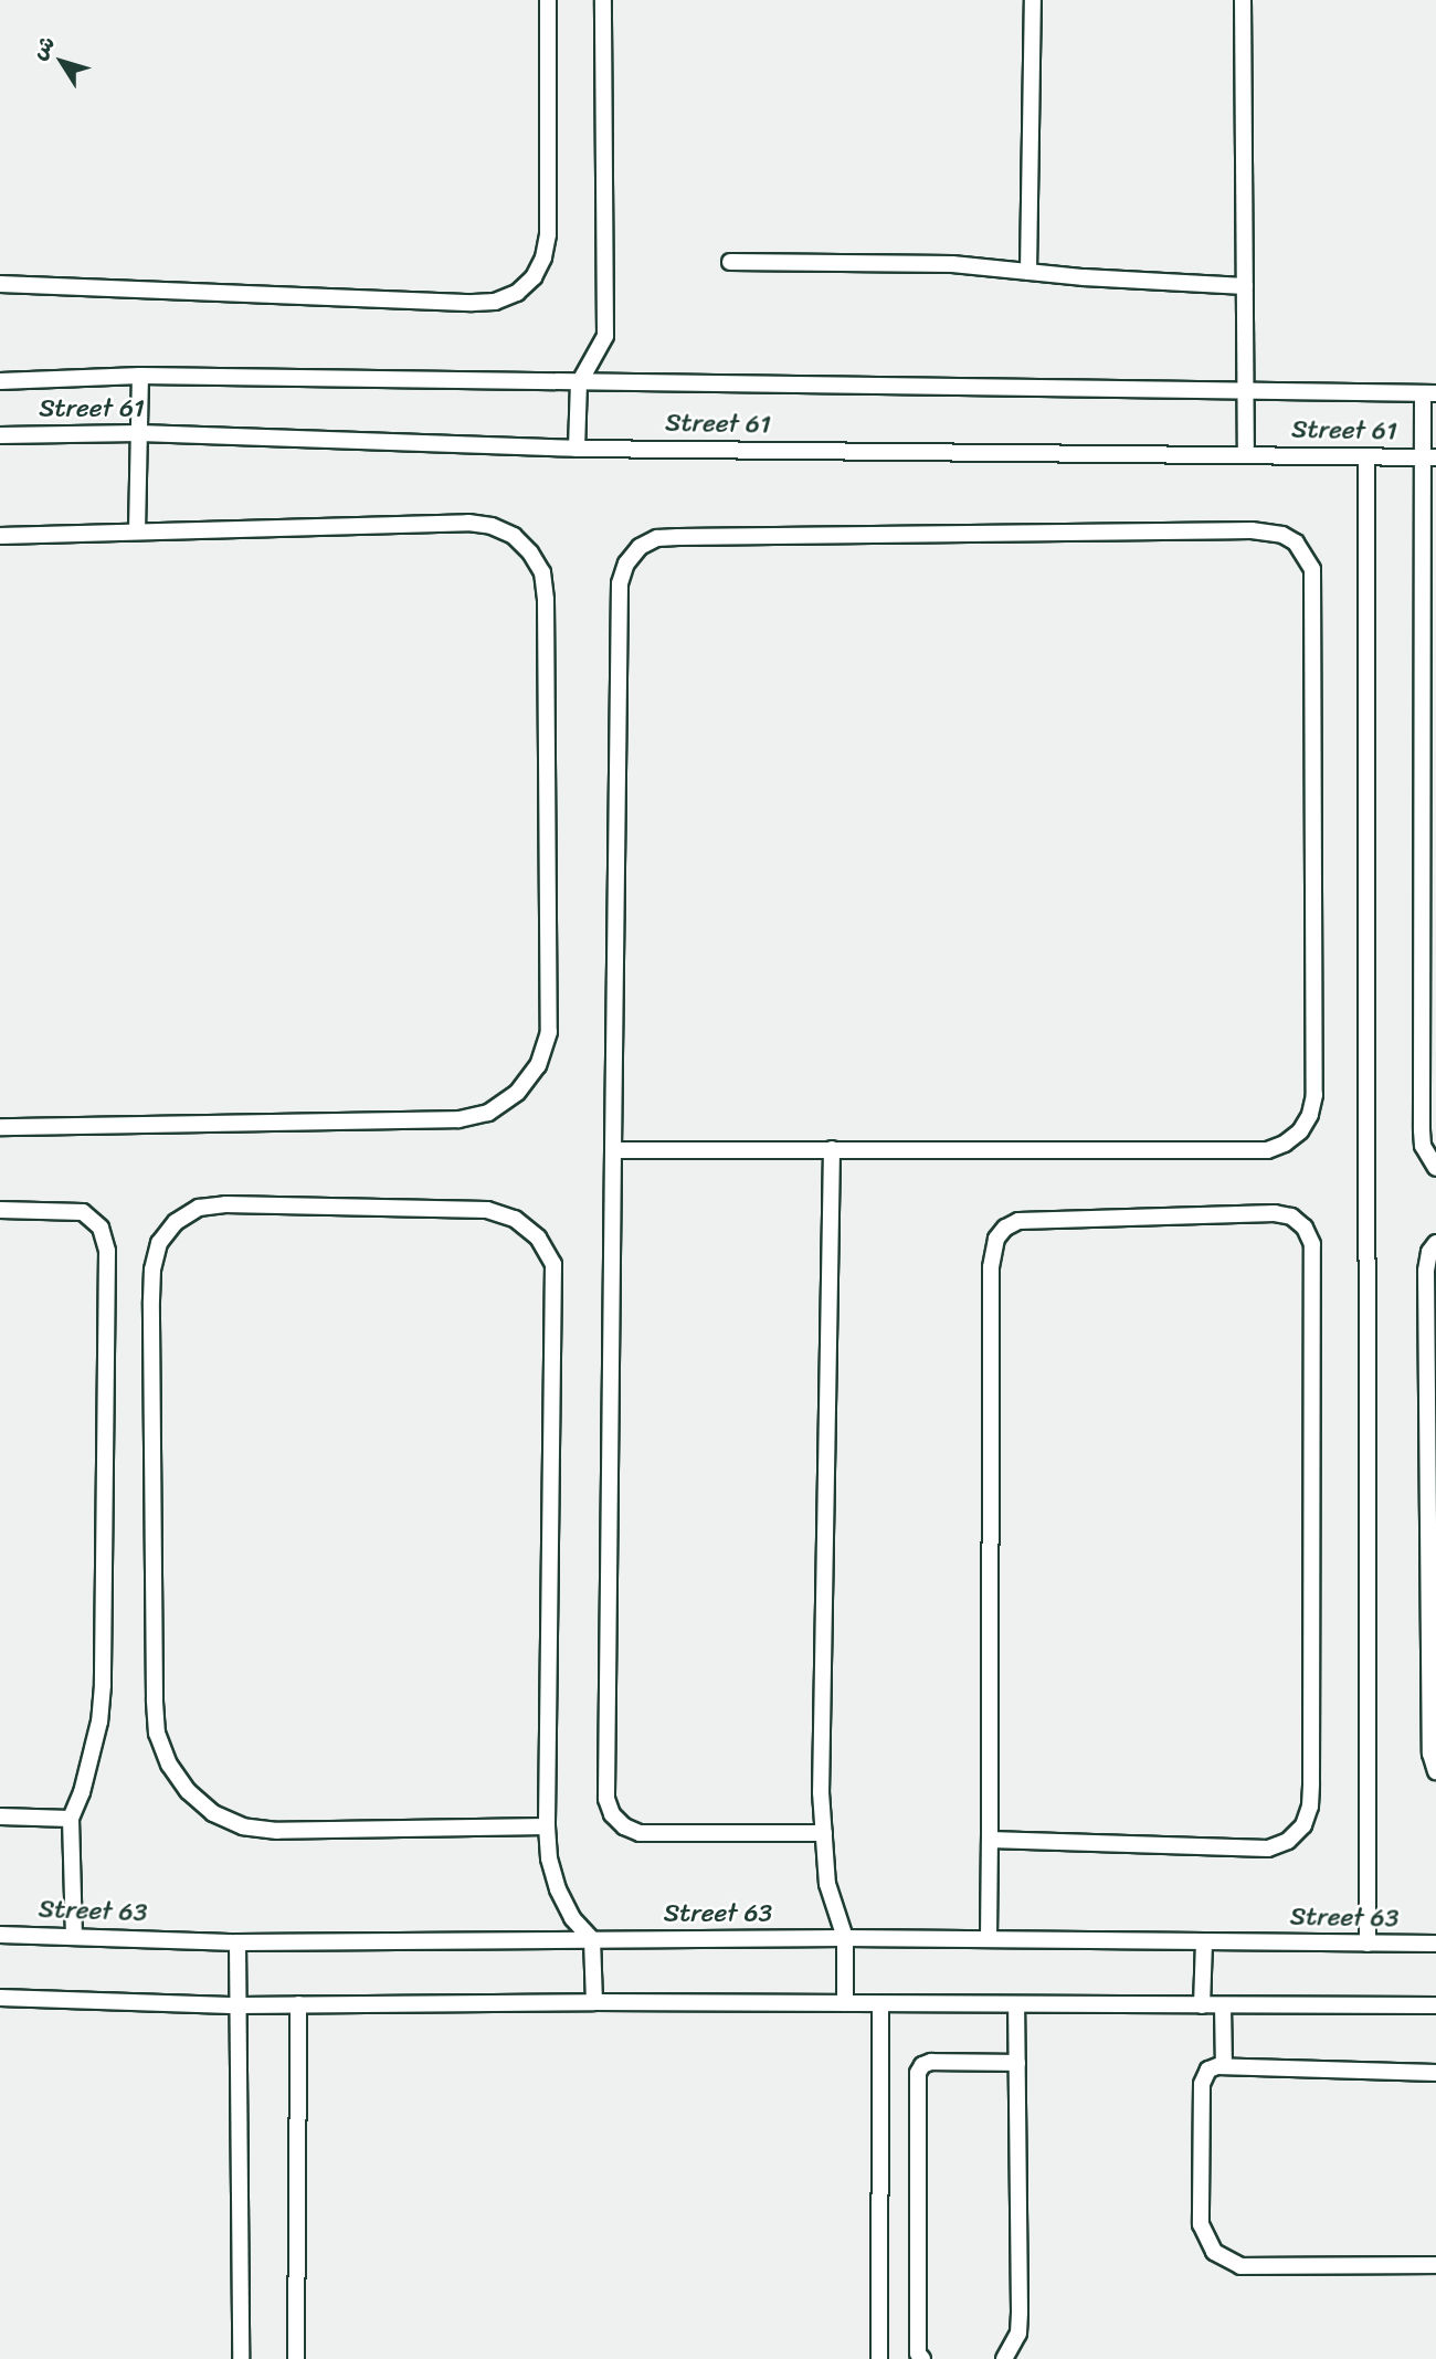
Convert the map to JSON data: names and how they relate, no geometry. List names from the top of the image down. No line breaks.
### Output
{"streets":{"lane":["Street 61","Street 63"]},"north":"top left"}
